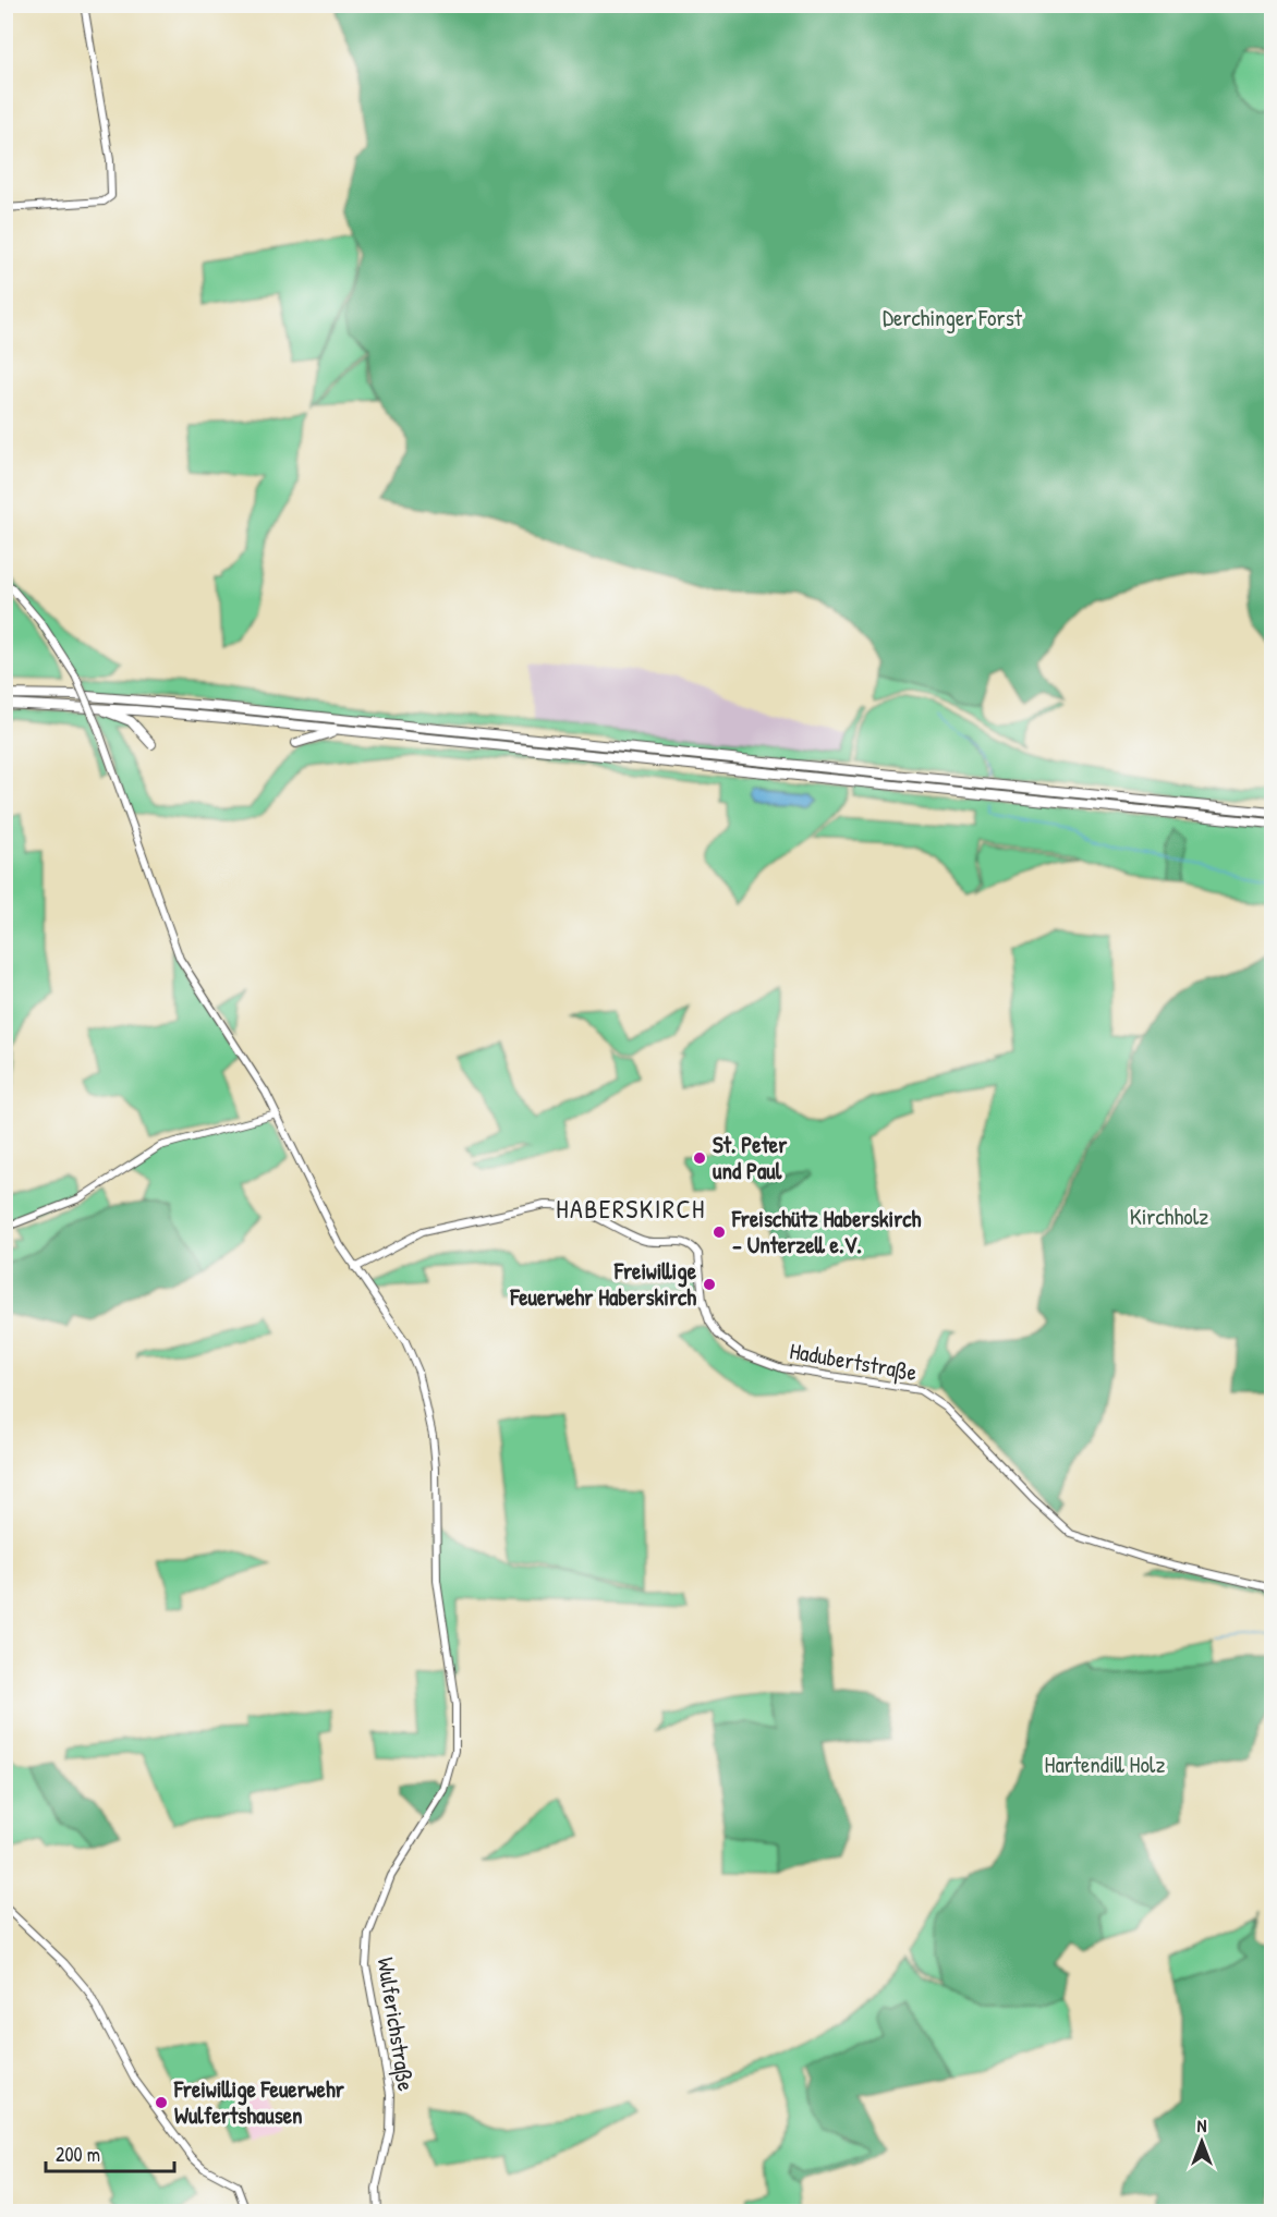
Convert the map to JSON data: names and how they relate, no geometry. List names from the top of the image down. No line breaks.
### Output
{"streets":{"street":["Hadubertstraße","Wulferichstraße"]},"crossings":[["Hadubertstraße","Wulferichstraße"]],"districts":["HABERSKIRCH"],"parks":["Derchinger Forst","Kirchholz","Hartendill Holz"],"places":["St. Peter und Paul","Freischütz Haberskirch – Unterzell e.V.","Freiwillige Feuerwehr Haberskirch","Freiwillige Feuerwehr Wulfertshausen"],"scale_bar":"200 m","north":"top"}
